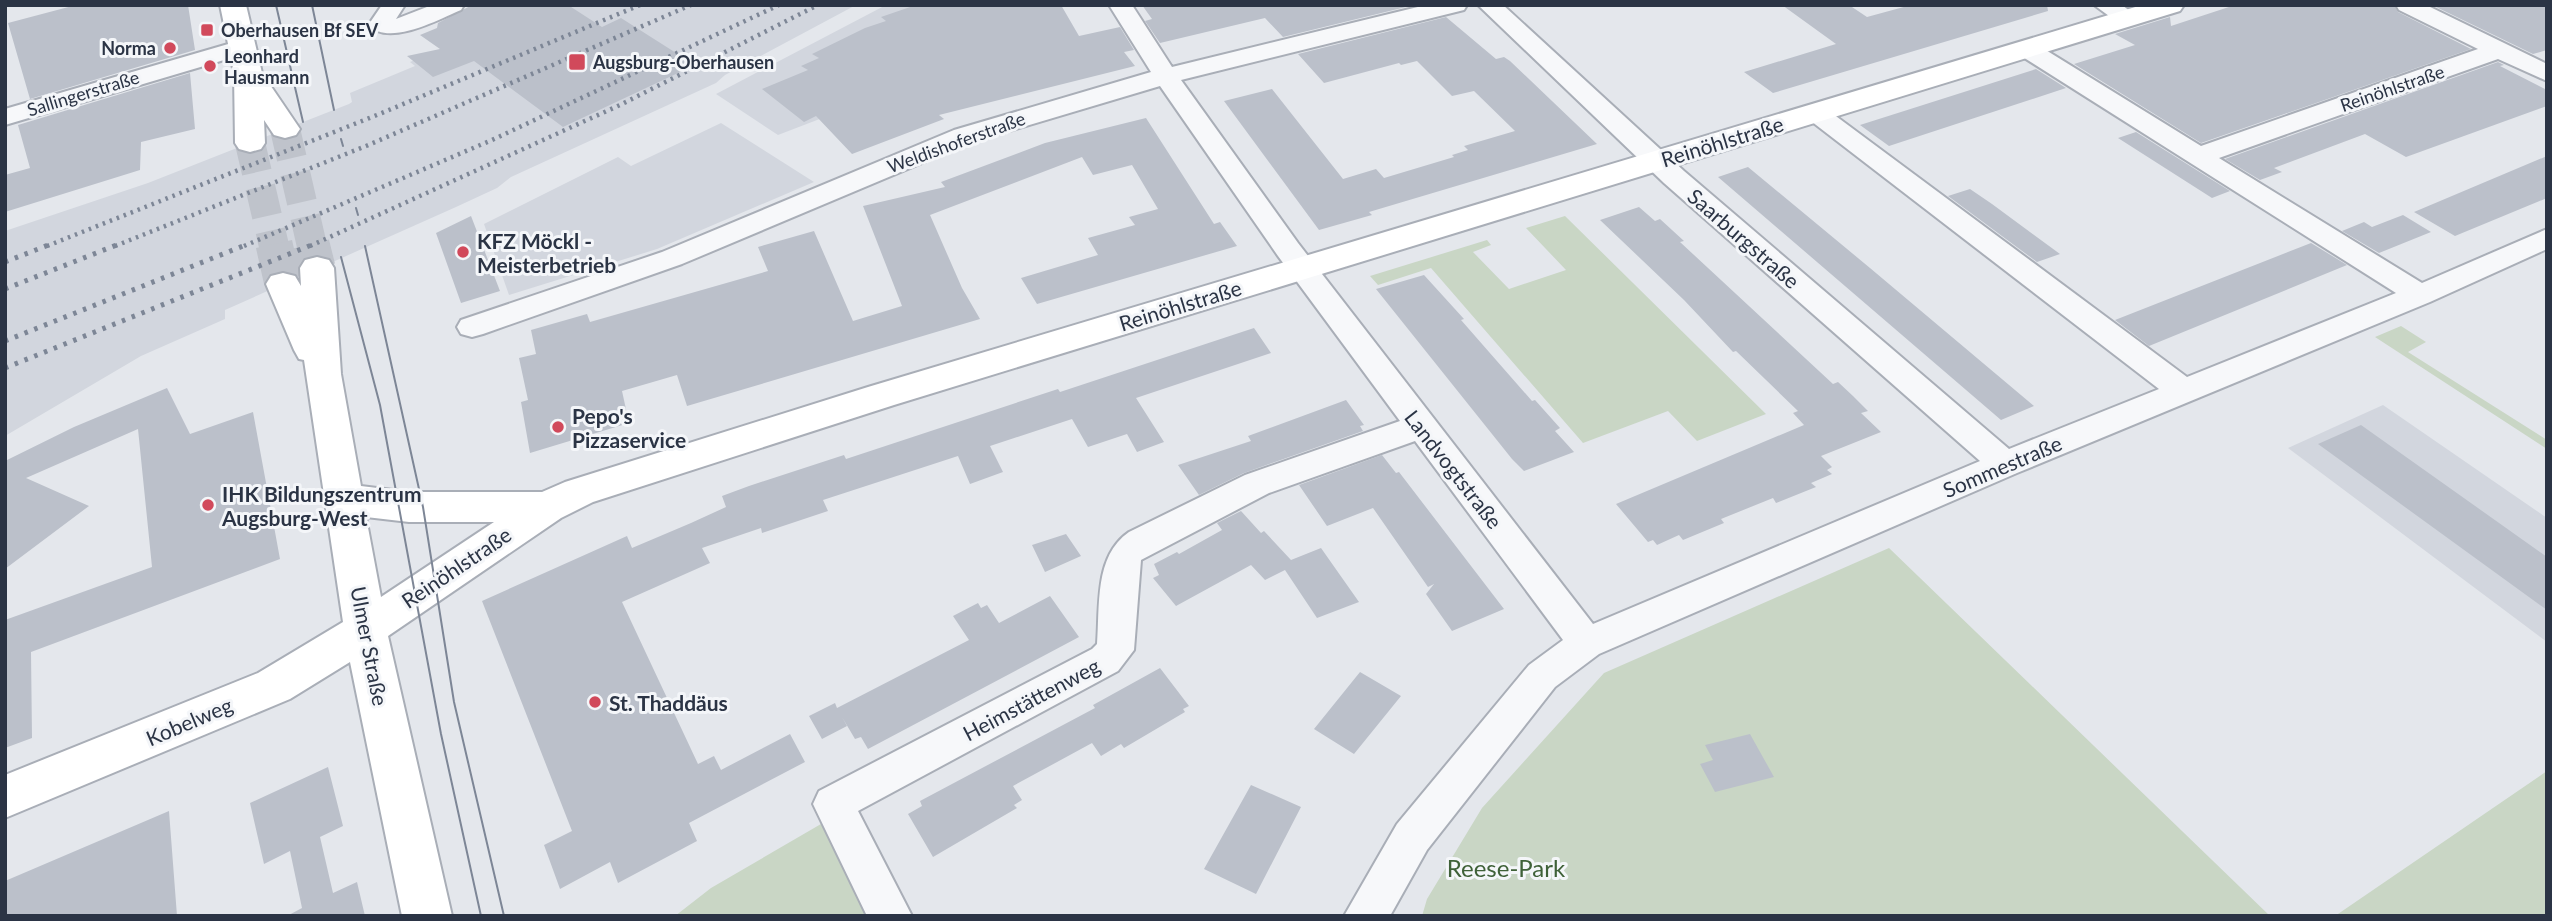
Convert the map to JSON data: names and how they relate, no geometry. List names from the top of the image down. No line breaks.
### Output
{"streets":{"street":["Reinöhlstraße","Sallingerstraße","Weldishoferstraße","Saarburgstraße","Sommestraße","Landvogtstraße","Ulmer Straße","Heimstättenweg","Kobelweg"]},"crossings":[["Reinöhlstraße","Saarburgstraße"],["Reinöhlstraße","Landvogtstraße"],["Reinöhlstraße","Ulmer Straße"],["Reinöhlstraße","Kobelweg"],["Weldishoferstraße","Landvogtstraße"],["Saarburgstraße","Sommestraße"],["Sommestraße","Landvogtstraße"],["Landvogtstraße","Heimstättenweg"],["Ulmer Straße","Kobelweg"]],"parks":["Reese-Park"],"places":{"transit":["Oberhausen Bf SEV","Augsburg-Oberhausen"],"other":["Norma","Leonhard Hausmann","KFZ Möckl - Meisterbetrieb","Pepo's Pizzaservice","IHK Bildungszentrum Augsburg-West","St. Thaddäus"]}}
